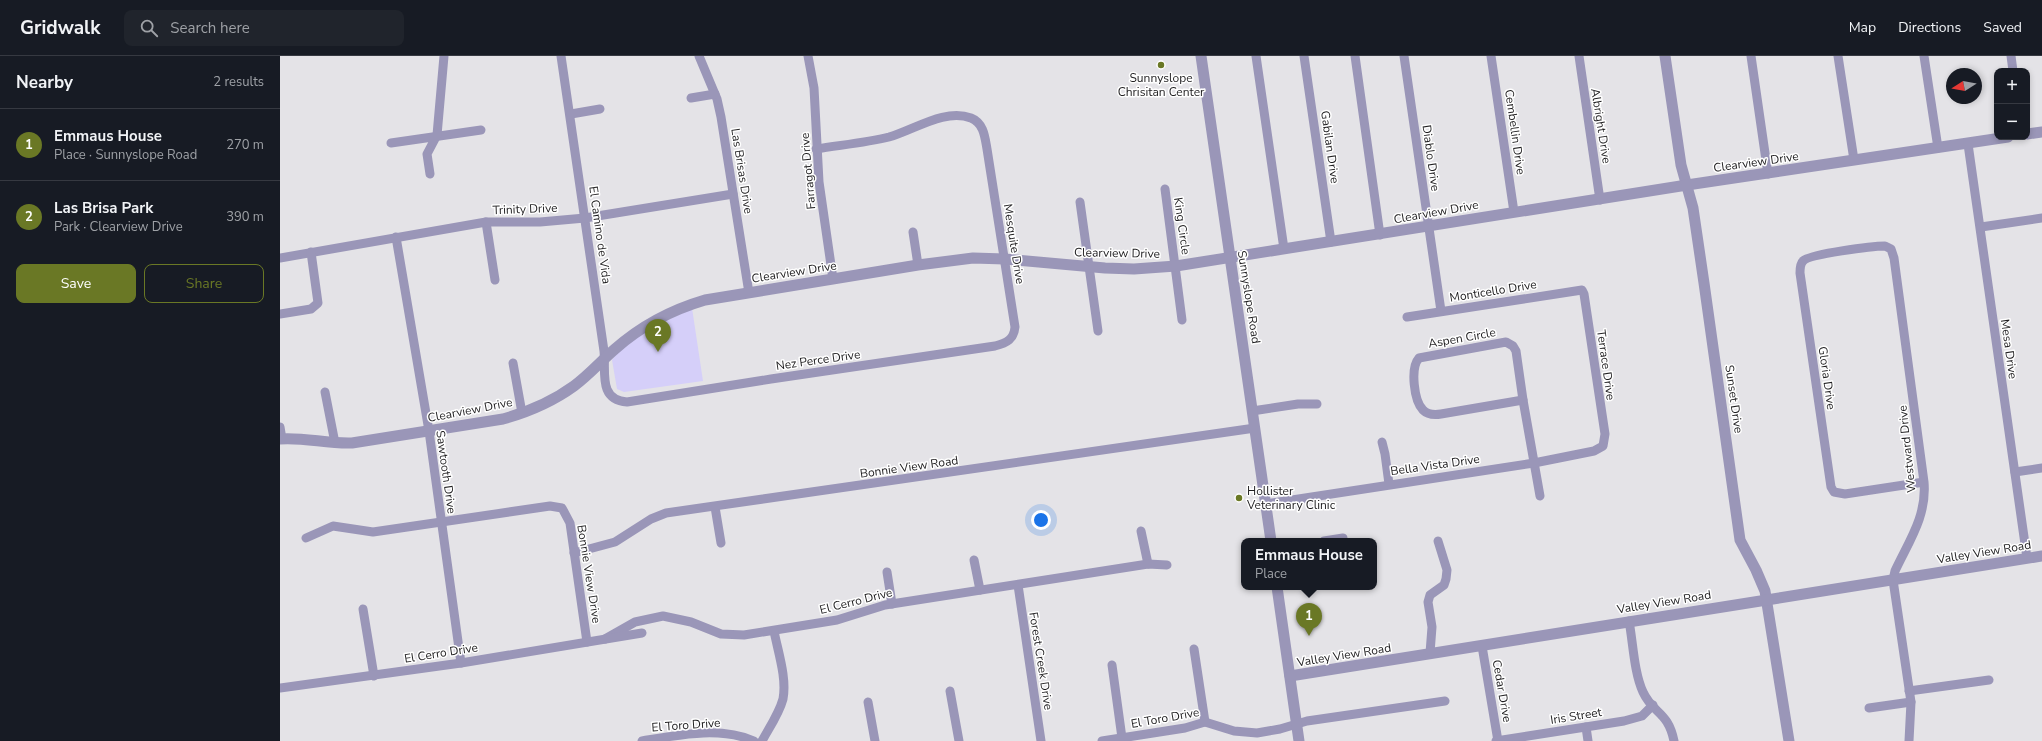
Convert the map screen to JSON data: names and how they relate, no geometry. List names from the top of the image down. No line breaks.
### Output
{"streets":{"street":["Albright Drive","Cembellin Drive","Gabilan Drive","Diablo Drive","Clearview Drive","Las Brisas Drive","Farragot Drive","Trinity Drive","King Circle","El Camino de Vida","Mesquite Drive","Monticello Drive","Sunnyslope Road","Aspen Circle","Mesa Drive","Nez Perce Drive","Terrace Drive","Gloria Drive","Sunset Drive","Westward Drive","Bella Vista Drive","Bonnie View Road","Sawtooth Drive","Valley View Road","Bonnie View Drive","El Cerro Drive","Forest Creek Drive","Cedar Drive","Iris Street","El Toro Drive"]},"crossings":[["Albright Drive","Clearview Drive"],["Cembellin Drive","Clearview Drive"],["Gabilan Drive","Clearview Drive"],["Diablo Drive","Clearview Drive"],["Diablo Drive","Monticello Drive"],["Clearview Drive","Las Brisas Drive"],["Clearview Drive","Farragot Drive"],["Clearview Drive","King Circle"],["Clearview Drive","El Camino de Vida"],["Clearview Drive","Mesquite Drive"],["Clearview Drive","Sunnyslope Road"],["Clearview Drive","Mesa Drive"],["Clearview Drive","Sunset Drive"],["Clearview Drive","Sawtooth Drive"],["Las Brisas Drive","Trinity Drive"],["Farragot Drive","Mesquite Drive"],["Trinity Drive","El Camino de Vida"],["Trinity Drive","Sawtooth Drive"],["El Camino de Vida","Nez Perce Drive"],["Mesquite Drive","Nez Perce Drive"],["Monticello Drive","Terrace Drive"],["Sunnyslope Road","Bella Vista Drive"],["Sunnyslope Road","Bonnie View Road"],["Aspen Circle","Bella Vista Drive"],["Mesa Drive","Valley View Road"],["Terrace Drive","Bella Vista Drive"],["Gloria Drive","Westward Drive"],["Sunset Drive","Valley View Road"],["Westward Drive","Valley View Road"],["Bonnie View Road","Bonnie View Drive"],["Sawtooth Drive","Bonnie View Drive"],["Sawtooth Drive","El Cerro Drive"],["Valley View Road","Cedar Drive"],["Bonnie View Drive","El Cerro Drive"],["El Cerro Drive","Forest Creek Drive"],["Cedar Drive","Iris Street"]],"places":["Sunnyslope Chrisitan Center","Hollister Veterinary Clinic"],"north":"left","page":{"header":"Gridwalk","search":"Search here","nav":["Map","Directions","Saved"],"heading":["Nearby","2 results"],"map_buttons":["+","−"],"list":[{"mark":"1","name":"Emmaus House","note":"Place · Sunnyslope Road","value":"270 m"},{"mark":"2","name":"Las Brisa Park","note":"Park · Clearview Drive","value":"390 m"}],"buttons":["Save","Share"],"pins":["2","1"],"popup":["Emmaus House","Place"]}}
